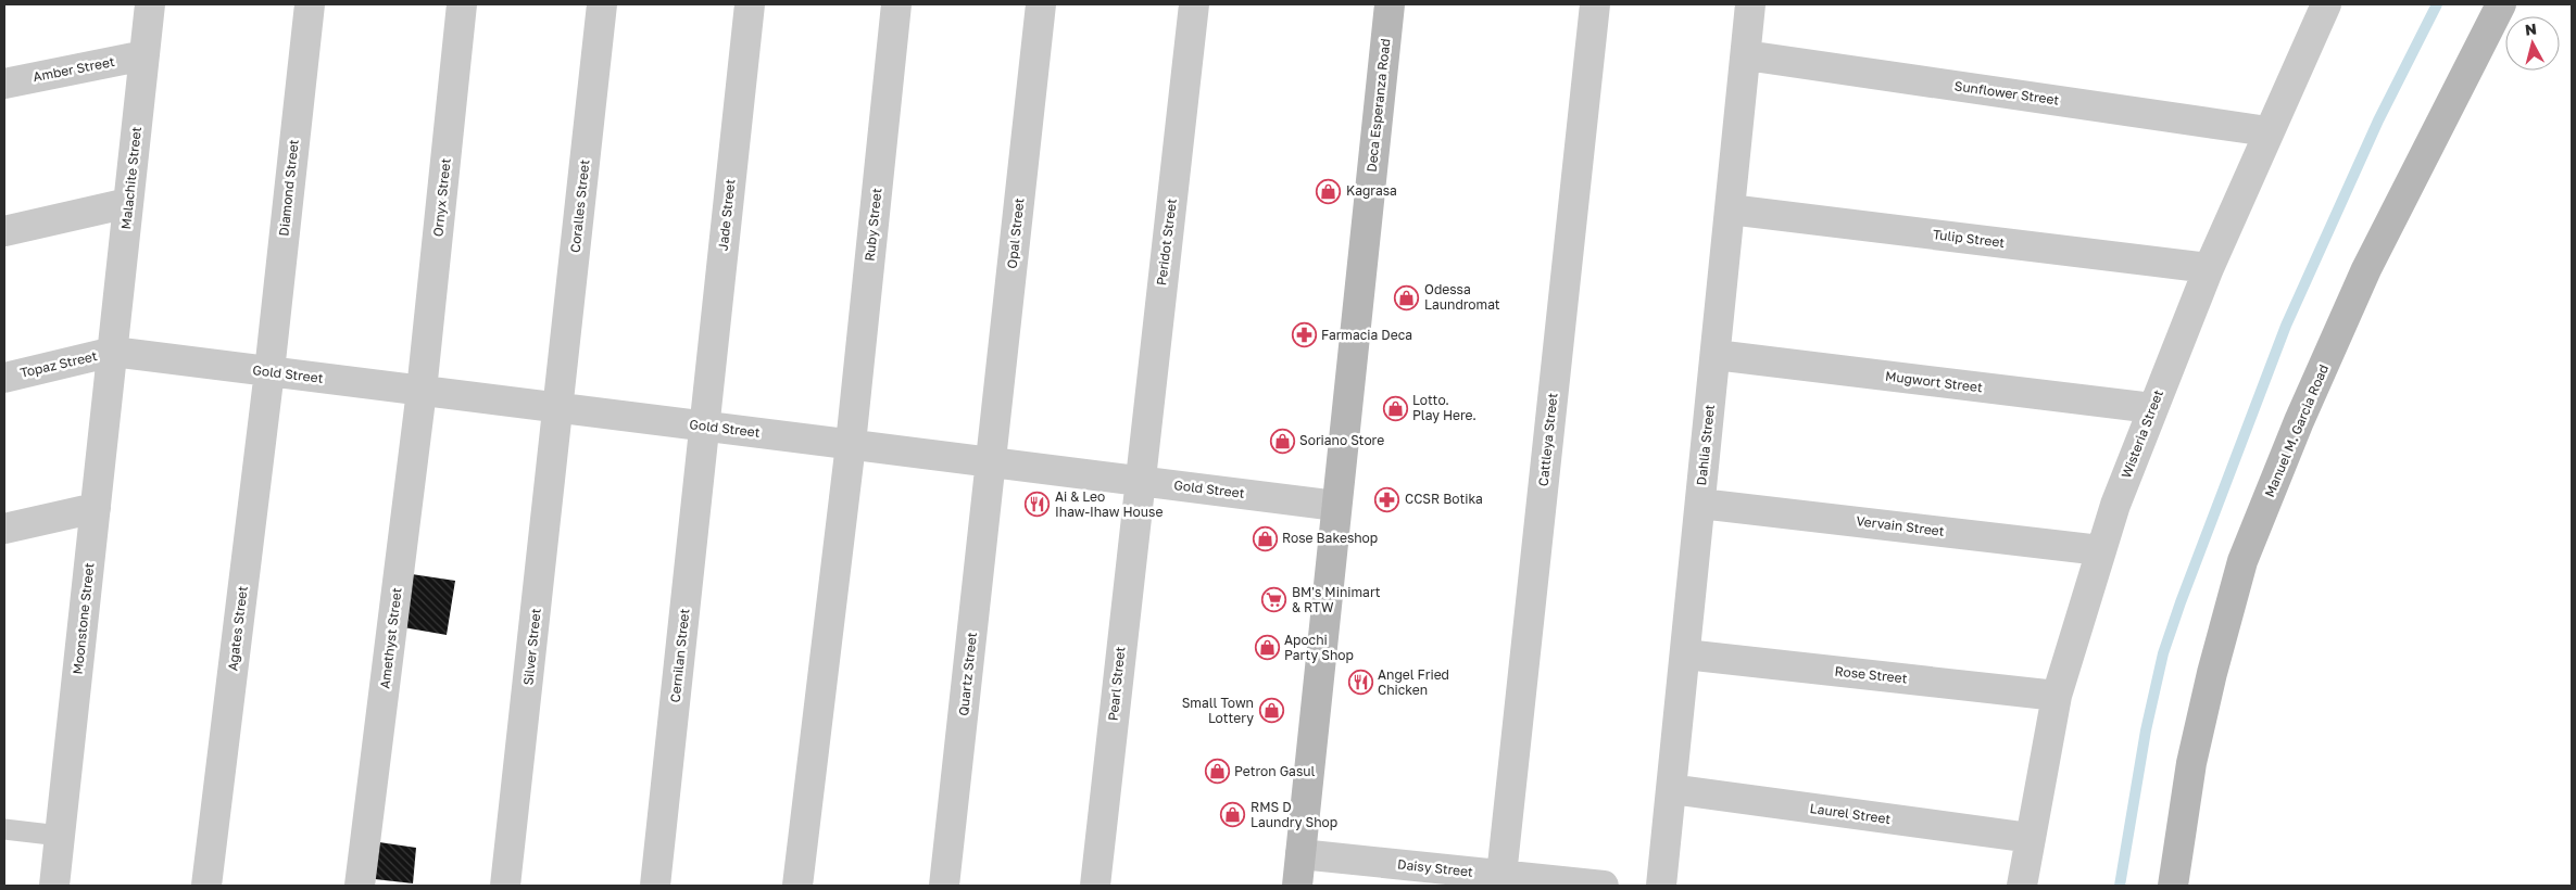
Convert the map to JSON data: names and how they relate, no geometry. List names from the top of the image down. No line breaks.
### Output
{"streets":{"main road":["Deca Esperanza Road","Manuel M. Garcia Road"],"street":["Amber Street","Sunflower Street","Malachite Street","Diamond Street","Ornyx Street","Coralles Street","Jade Street","Ruby Street","Opal Street","Tulip Street","Peridot Street","Topaz Street","Gold Street","Mugwort Street","Wisteria Street","Cattleya Street","Dahlia Street","Vervain Street","Moonstone Street","Agates Street","Amethyst Street","Silver Street","Cernilan Street","Quartz Street","Rose Street","Pearl Street","Laurel Street","Daisy Street"]},"crossings":[["Amber Street","Malachite Street"],["Sunflower Street","Wisteria Street"],["Sunflower Street","Dahlia Street"],["Deca Esperanza Road","Gold Street"],["Deca Esperanza Road","Daisy Street"],["Malachite Street","Topaz Street"],["Malachite Street","Gold Street"],["Malachite Street","Moonstone Street"],["Diamond Street","Gold Street"],["Diamond Street","Agates Street"],["Ornyx Street","Gold Street"],["Ornyx Street","Amethyst Street"],["Coralles Street","Gold Street"],["Coralles Street","Silver Street"],["Jade Street","Gold Street"],["Jade Street","Cernilan Street"],["Ruby Street","Gold Street"],["Opal Street","Gold Street"],["Opal Street","Quartz Street"],["Tulip Street","Wisteria Street"],["Tulip Street","Dahlia Street"],["Peridot Street","Gold Street"],["Peridot Street","Pearl Street"],["Topaz Street","Gold Street"],["Topaz Street","Moonstone Street"],["Gold Street","Moonstone Street"],["Gold Street","Agates Street"],["Gold Street","Amethyst Street"],["Gold Street","Silver Street"],["Gold Street","Cernilan Street"],["Gold Street","Quartz Street"],["Gold Street","Pearl Street"],["Mugwort Street","Wisteria Street"],["Mugwort Street","Dahlia Street"],["Wisteria Street","Vervain Street"],["Wisteria Street","Rose Street"],["Wisteria Street","Laurel Street"],["Cattleya Street","Daisy Street"],["Dahlia Street","Vervain Street"],["Dahlia Street","Rose Street"],["Dahlia Street","Laurel Street"]],"places":{"shop":["Kagrasa","Odessa Laundromat","Lotto. Play Here.","Soriano Store","Rose Bakeshop","Apochi Party Shop","Small Town Lottery","Petron Gasul","RMS D Laundry Shop"],"pharmacy":["Farmacia Deca","CCSR Botika"],"restaurant":["Ai & Leo Ihaw-Ihaw House","Angel Fried Chicken"],"supermarket":["BM's Minimart & RTW"]},"north":"top"}
